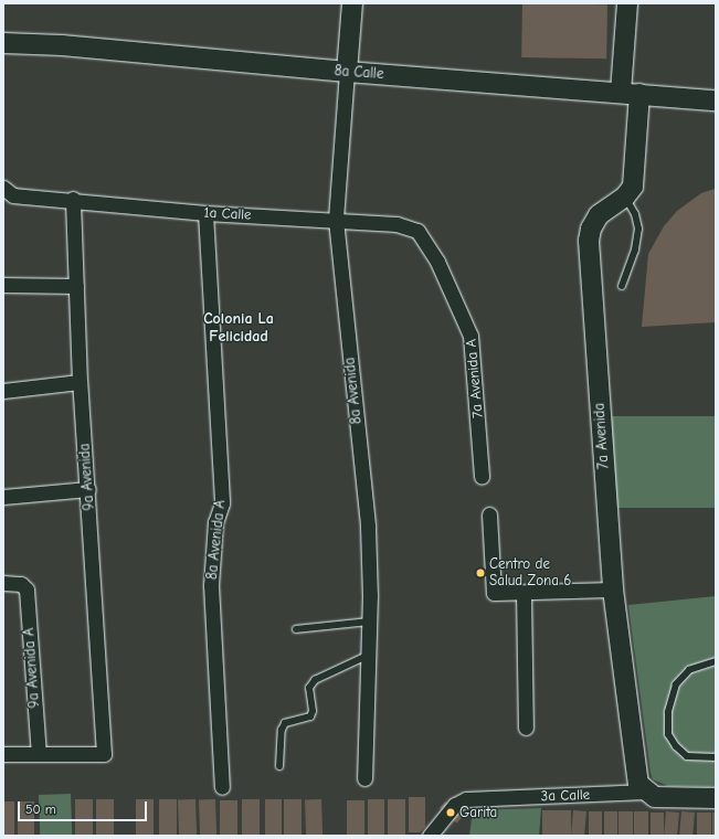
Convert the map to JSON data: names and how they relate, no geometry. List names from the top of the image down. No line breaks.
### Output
{"streets":{"main road":["8a Calle","8a Avenida","7a Avenida","3a Calle"],"street":["1a Calle","7a Avenida A","9a Avenida","8a Avenida A","9a Avenida A"]},"crossings":[["8a Calle","8a Avenida"],["8a Calle","7a Avenida"],["1a Calle","7a Avenida A"],["1a Calle","8a Avenida"],["1a Calle","9a Avenida"],["1a Calle","8a Avenida A"],["7a Avenida","3a Calle"],["9a Avenida","9a Avenida A"]],"districts":["Colonia La Felicidad"],"places":["Centro de Salud Zona 6","Garita"],"scale_bar":"50 m"}
